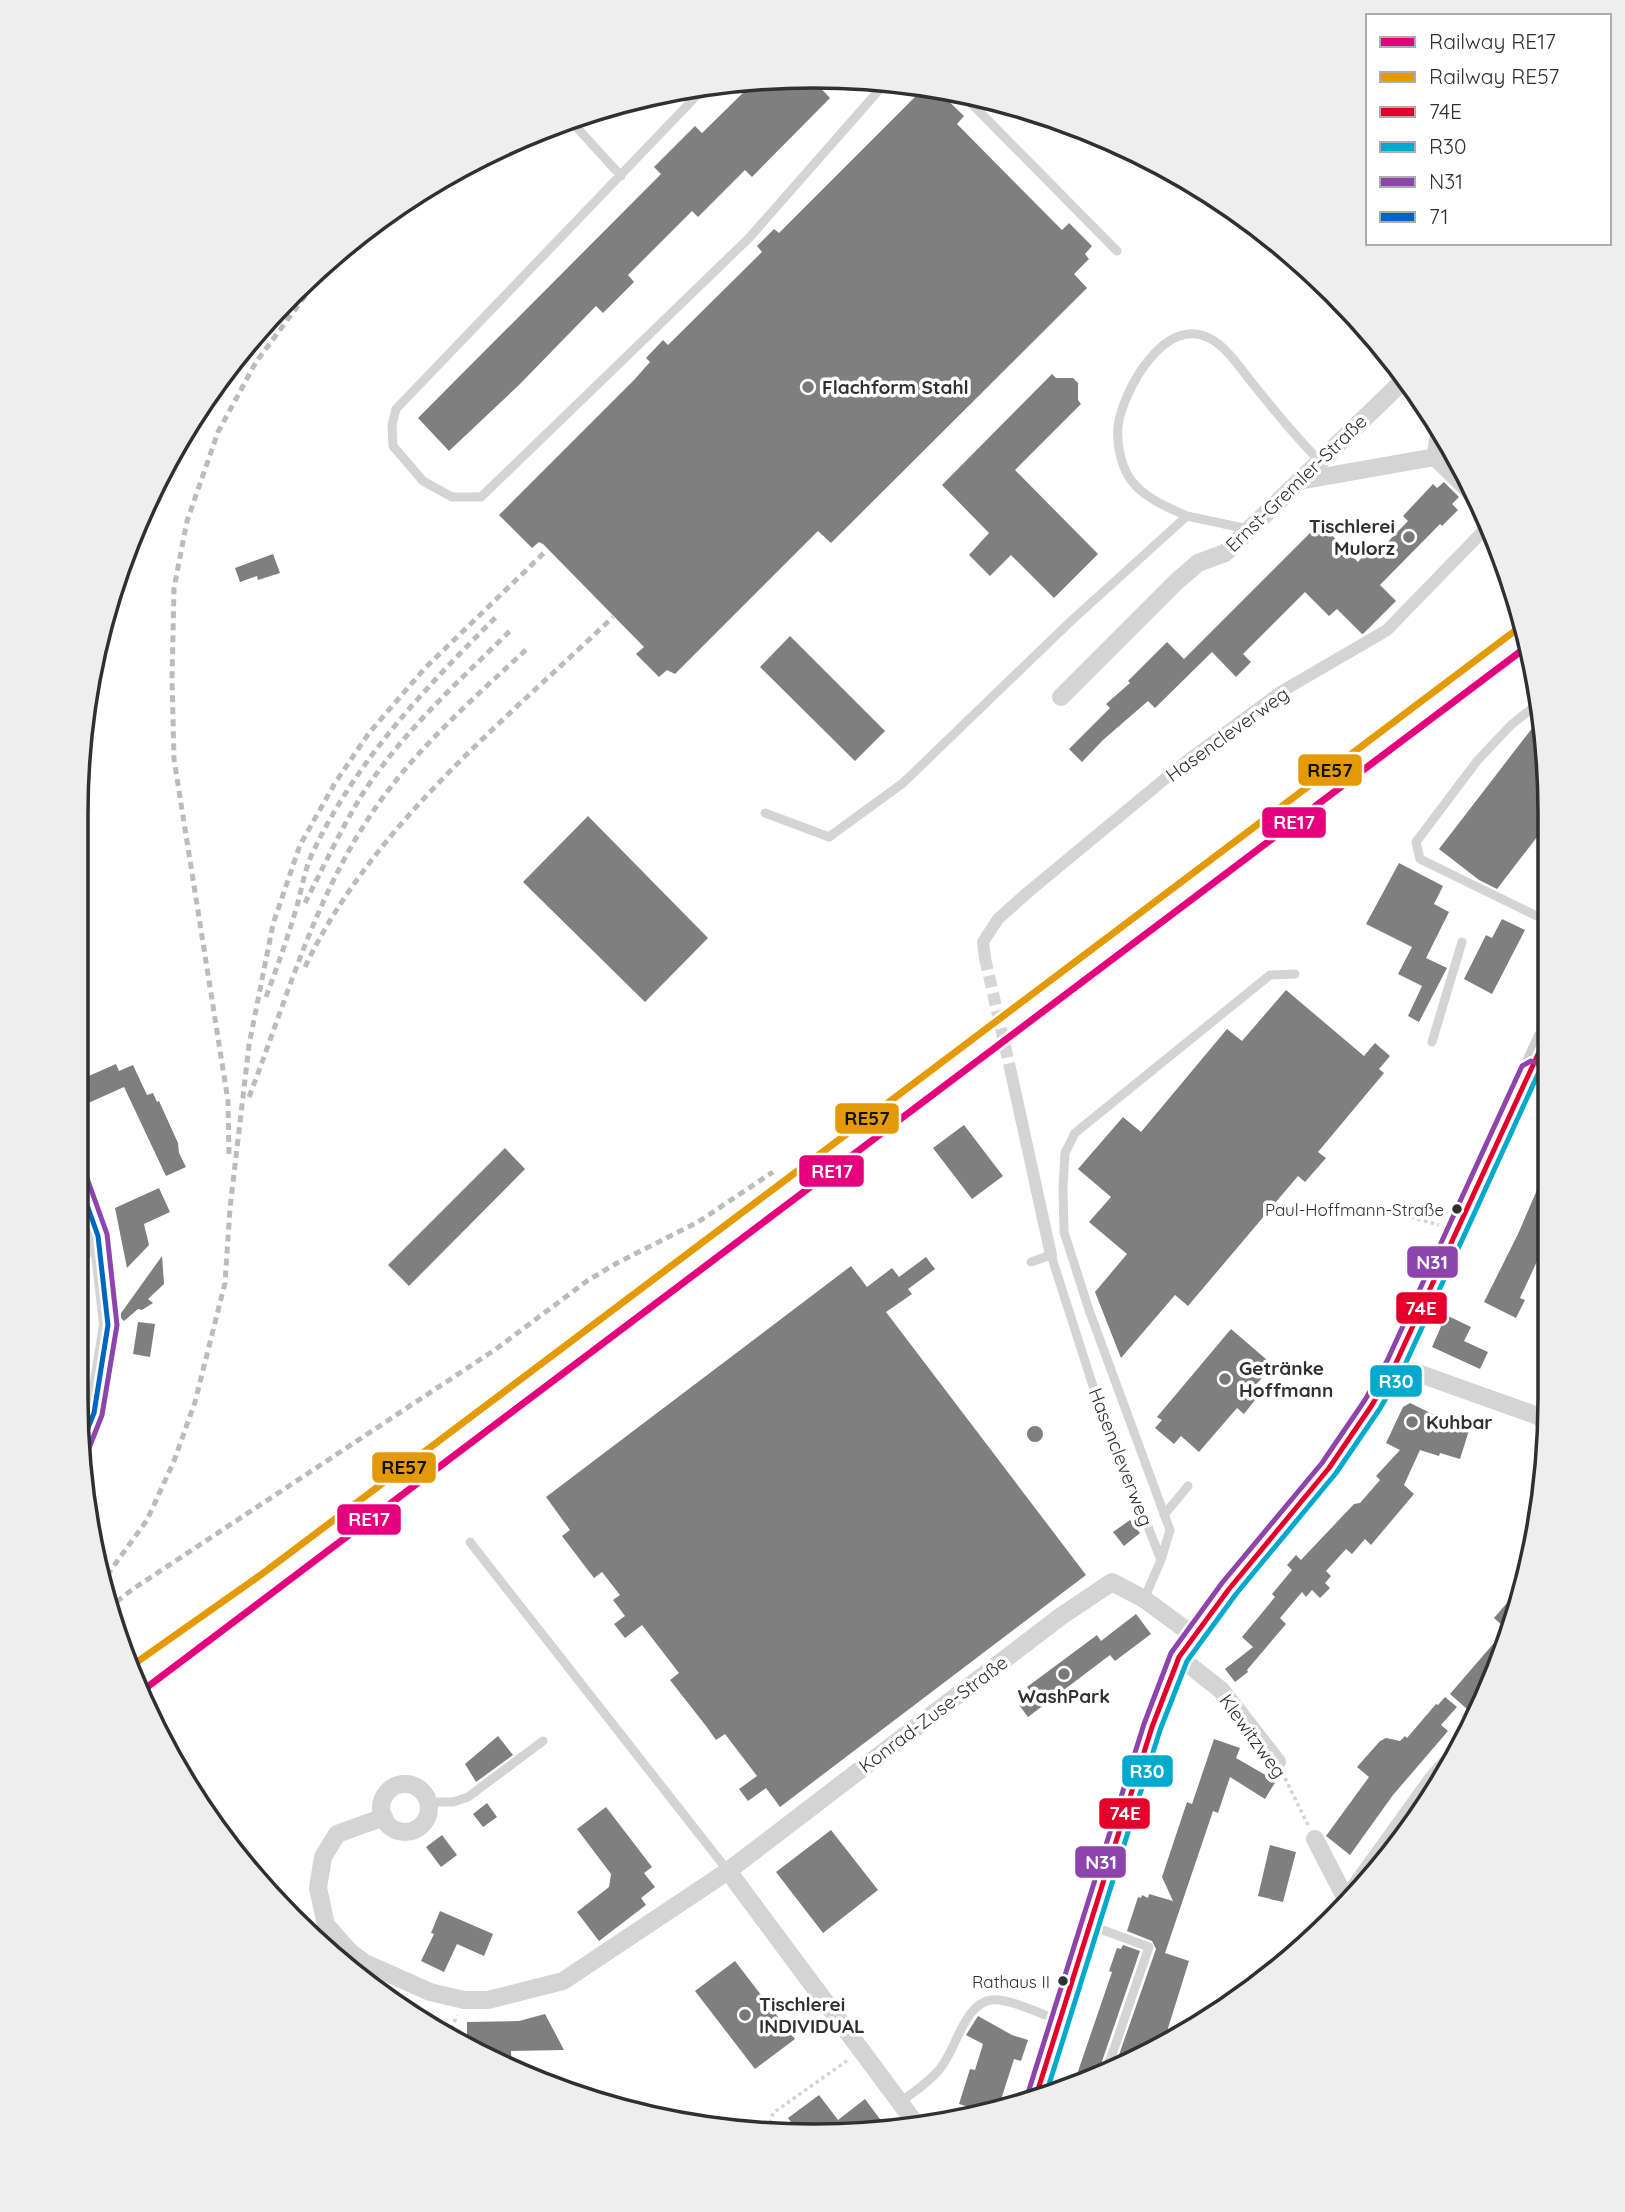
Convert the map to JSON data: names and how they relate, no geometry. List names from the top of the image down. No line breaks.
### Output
{"streets":{"street":["Ernst-Gremler-Straße","Hasencleverweg","Konrad-Zuse-Straße","Klewitzweg"]},"places":["Flachform Stahl","Tischlerei Mulorz","Paul-Hoffmann-Straße","Getränke Hoffmann","Kuhbar","WashPark","Rathaus II","Tischlerei INDIVIDUAL"],"lines":["rail line RE57","rail line RE17","transit line 74E","transit line N31","transit line R30","transit line 71"],"legend":["Railway RE17","Railway RE57","74E","R30","N31","71"]}
